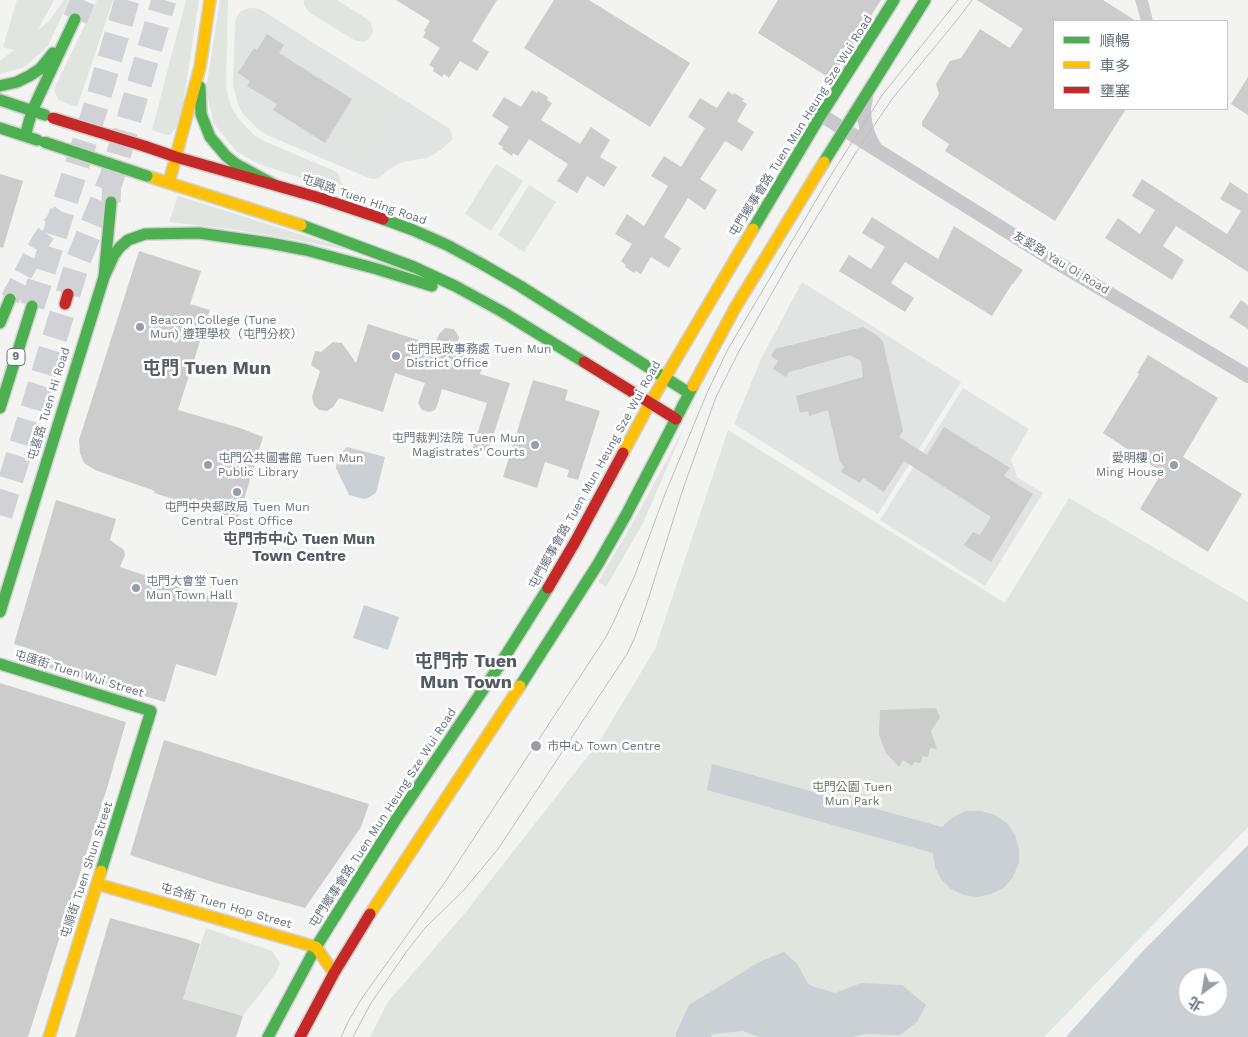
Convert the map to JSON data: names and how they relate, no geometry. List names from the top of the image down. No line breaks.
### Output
{"streets":{"main road":["屯門鄉事會路 Tuen Mun Heung Sze Wui Road","屯興路 Tuen Hing Road","9","屯喜路 Tuen Hi Road","屯匯街 Tuen Wui Street","屯順街 Tuen Shun Street","屯合街 Tuen Hop Street"],"street":["友愛路 Yau Oi Road"]},"crossings":[["屯門鄉事會路 Tuen Mun Heung Sze Wui Road","屯興路 Tuen Hing Road"],["屯門鄉事會路 Tuen Mun Heung Sze Wui Road","友愛路 Yau Oi Road"],["屯門鄉事會路 Tuen Mun Heung Sze Wui Road","屯合街 Tuen Hop Street"],["屯匯街 Tuen Wui Street","屯順街 Tuen Shun Street"],["屯順街 Tuen Shun Street","屯合街 Tuen Hop Street"]],"districts":["屯門 Tuen Mun","屯門市中心 Tuen Mun Town Centre","屯門市 Tuen Mun Town"],"parks":["屯門公園 Tuen Mun Park"],"places":["Beacon College (Tune Mun) 遵理學校（屯門分校）","屯門民政事務處 Tuen Mun District Office","屯門裁判法院 Tuen Mun Magistrates' Courts","屯門公共圖書館 Tuen Mun Public Library","愛明樓 Oi Ming House","屯門中央郵政局 Tuen Mun Central Post Office","屯門大會堂 Tuen Mun Town Hall","市中心 Town Centre"],"legend":["順暢","車多","壅塞"],"north":"bottom left"}
